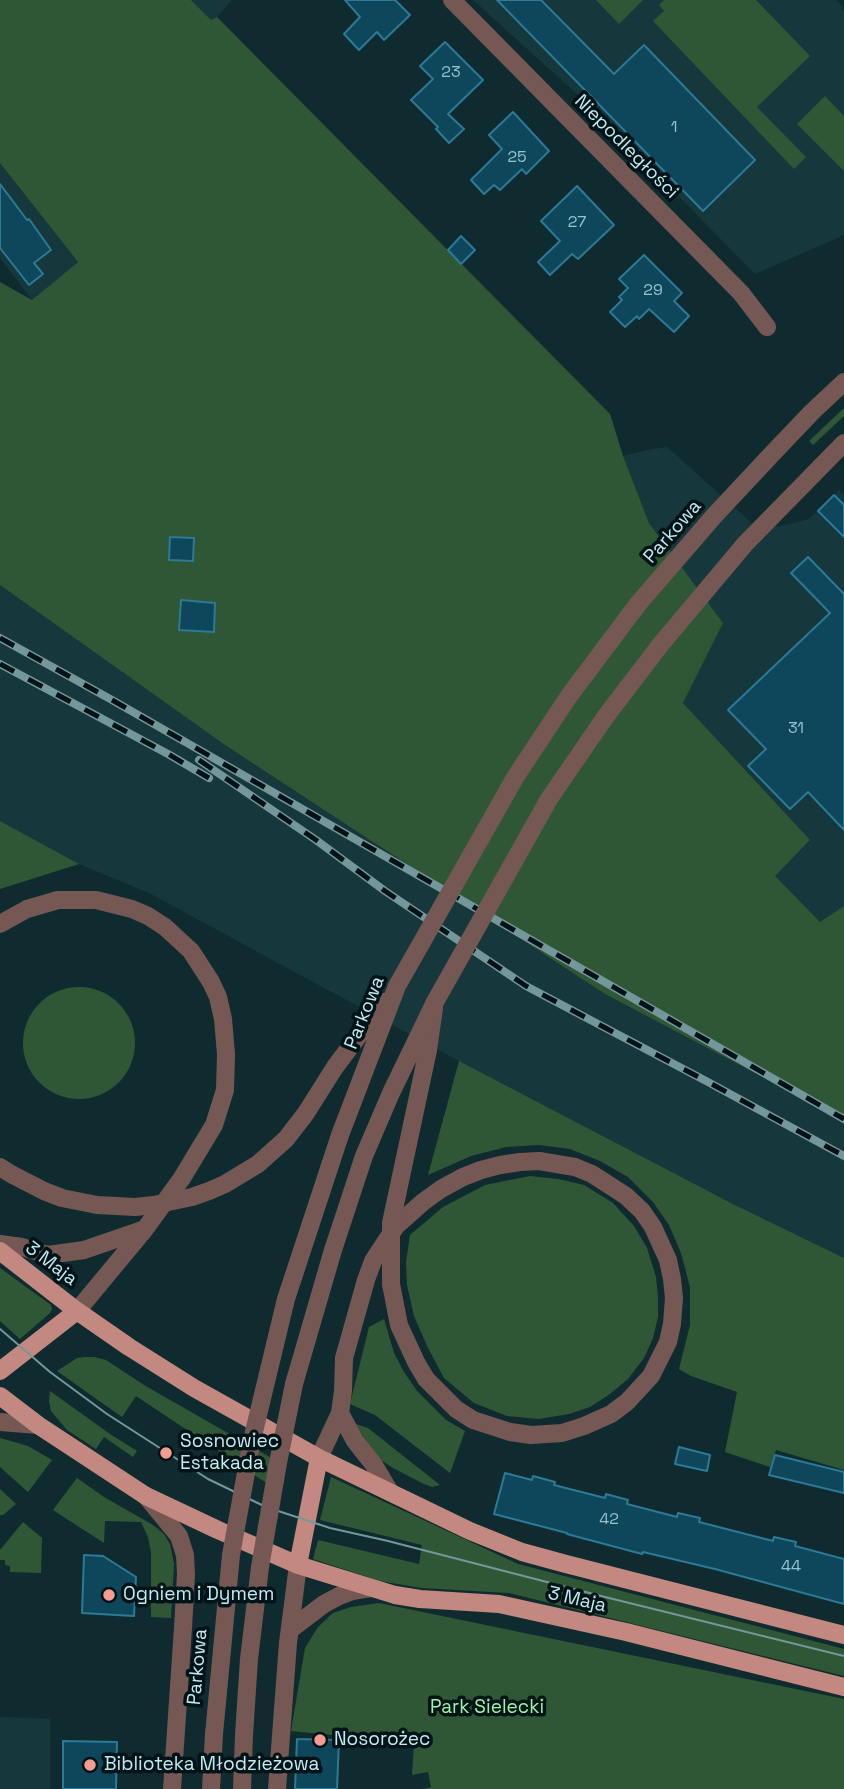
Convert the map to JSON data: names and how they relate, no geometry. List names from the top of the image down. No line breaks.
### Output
{"streets":{"main road":["3 Maja"],"street":["Niepodległości","Parkowa"]},"parks":["Park Sielecki"],"places":["Sosnowiec Estakada","Ogniem i Dymem","Nosorożec","Biblioteka Młodzieżowa"],"house_numbers":["23","1","25","27","29","31","42","44"]}
